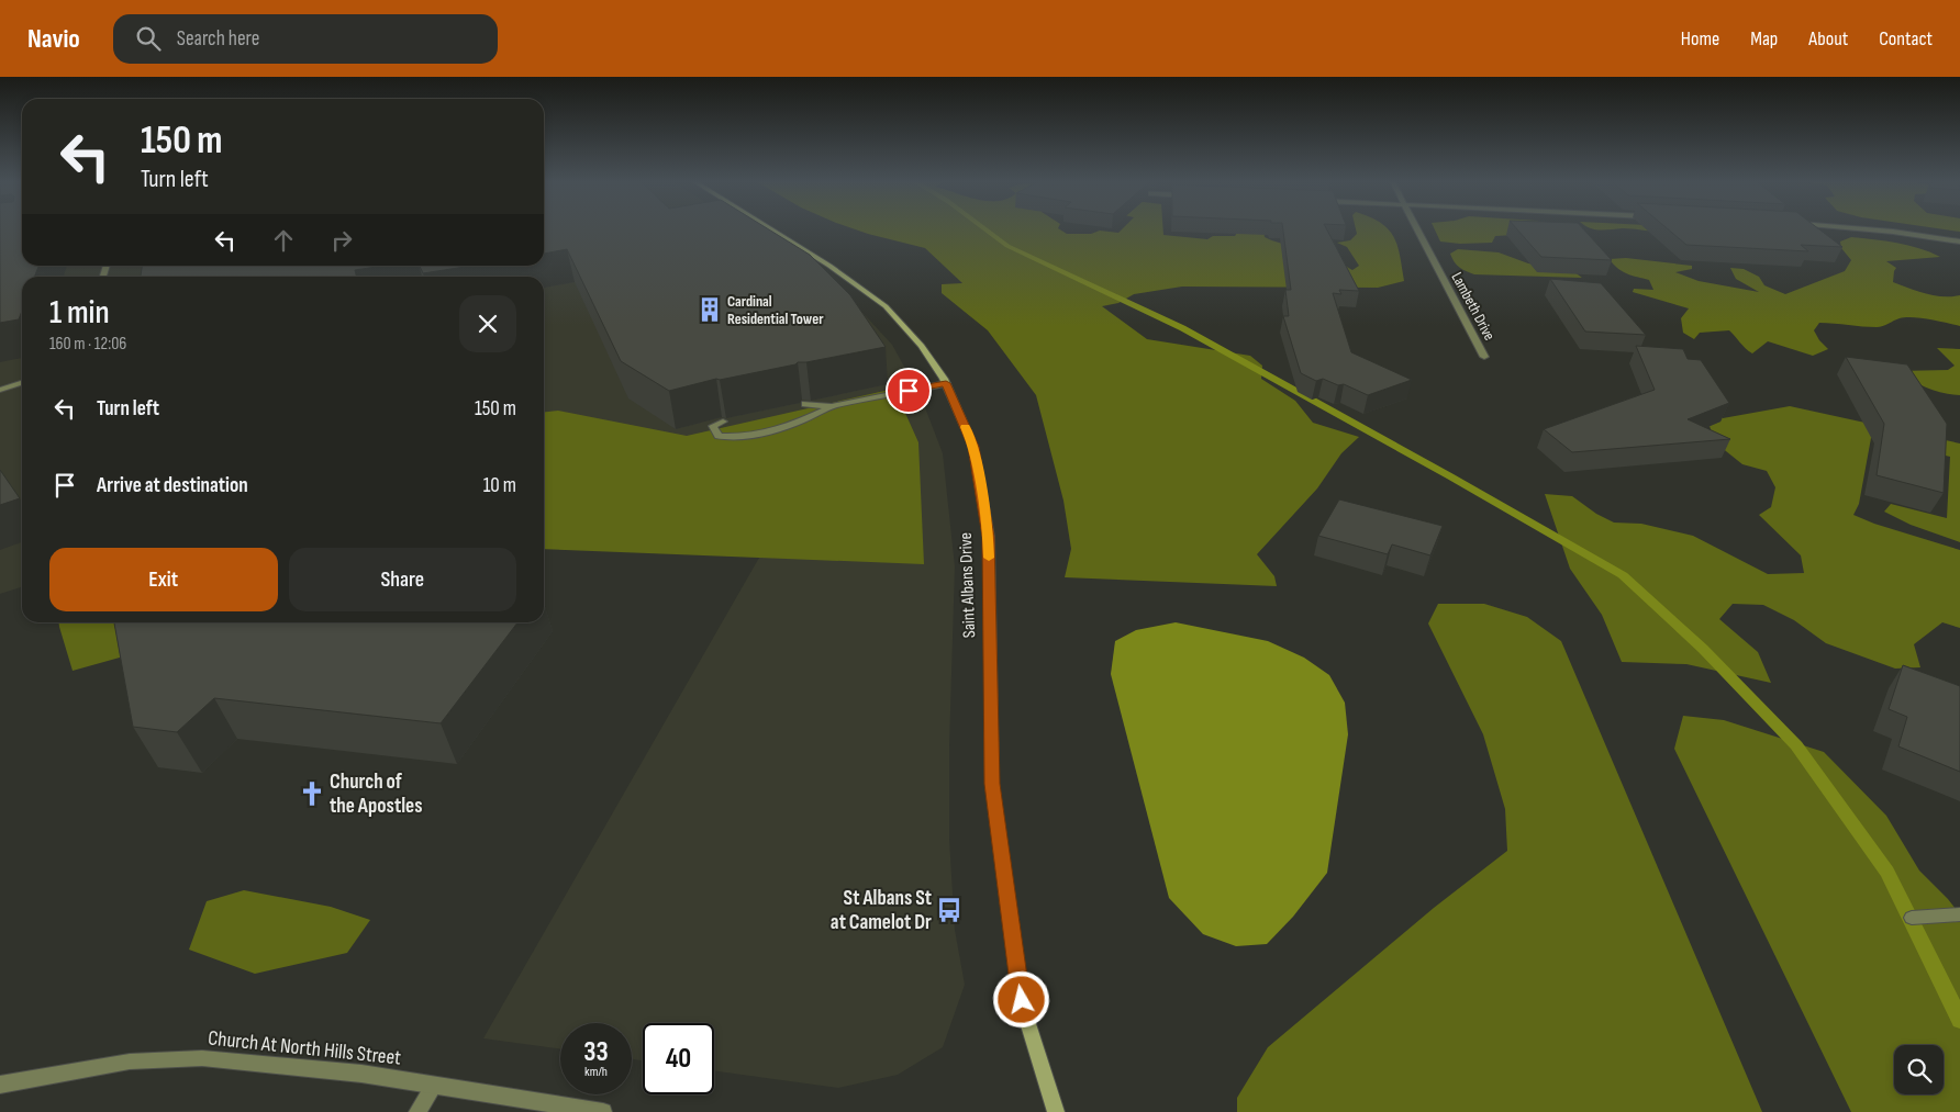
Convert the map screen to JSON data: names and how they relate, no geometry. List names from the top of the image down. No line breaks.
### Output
{"streets":{"street":["Lambeth Drive","Saint Albans Drive","Church At North Hills Street"]},"places":{"building":["Cardinal Residential Tower"],"church":["Church of the Apostles"],"bus stop":["St Albans St at Camelot Dr"]},"page":{"header":"Navio","search":"Search here","nav":["Home","Map","About","Contact"],"turn":["150 m","Turn left"],"heading":["1 min","160 m · 12:06"],"list":[{"name":"Turn left","value":"150 m"},{"name":"Arrive at destination","value":"10 m"}],"buttons":["Exit","Share"],"speed":"33 km/h","limit":"40"}}
